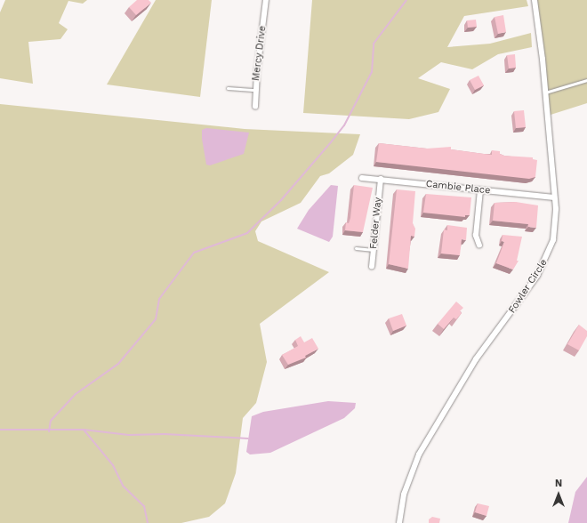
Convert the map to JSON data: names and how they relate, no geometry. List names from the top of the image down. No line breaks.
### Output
{"streets":{"street":["Mercy Drive","Cambie Place","Felder Way","Fowler Circle"]},"crossings":[["Cambie Place","Felder Way"],["Cambie Place","Fowler Circle"]],"north":"top"}
